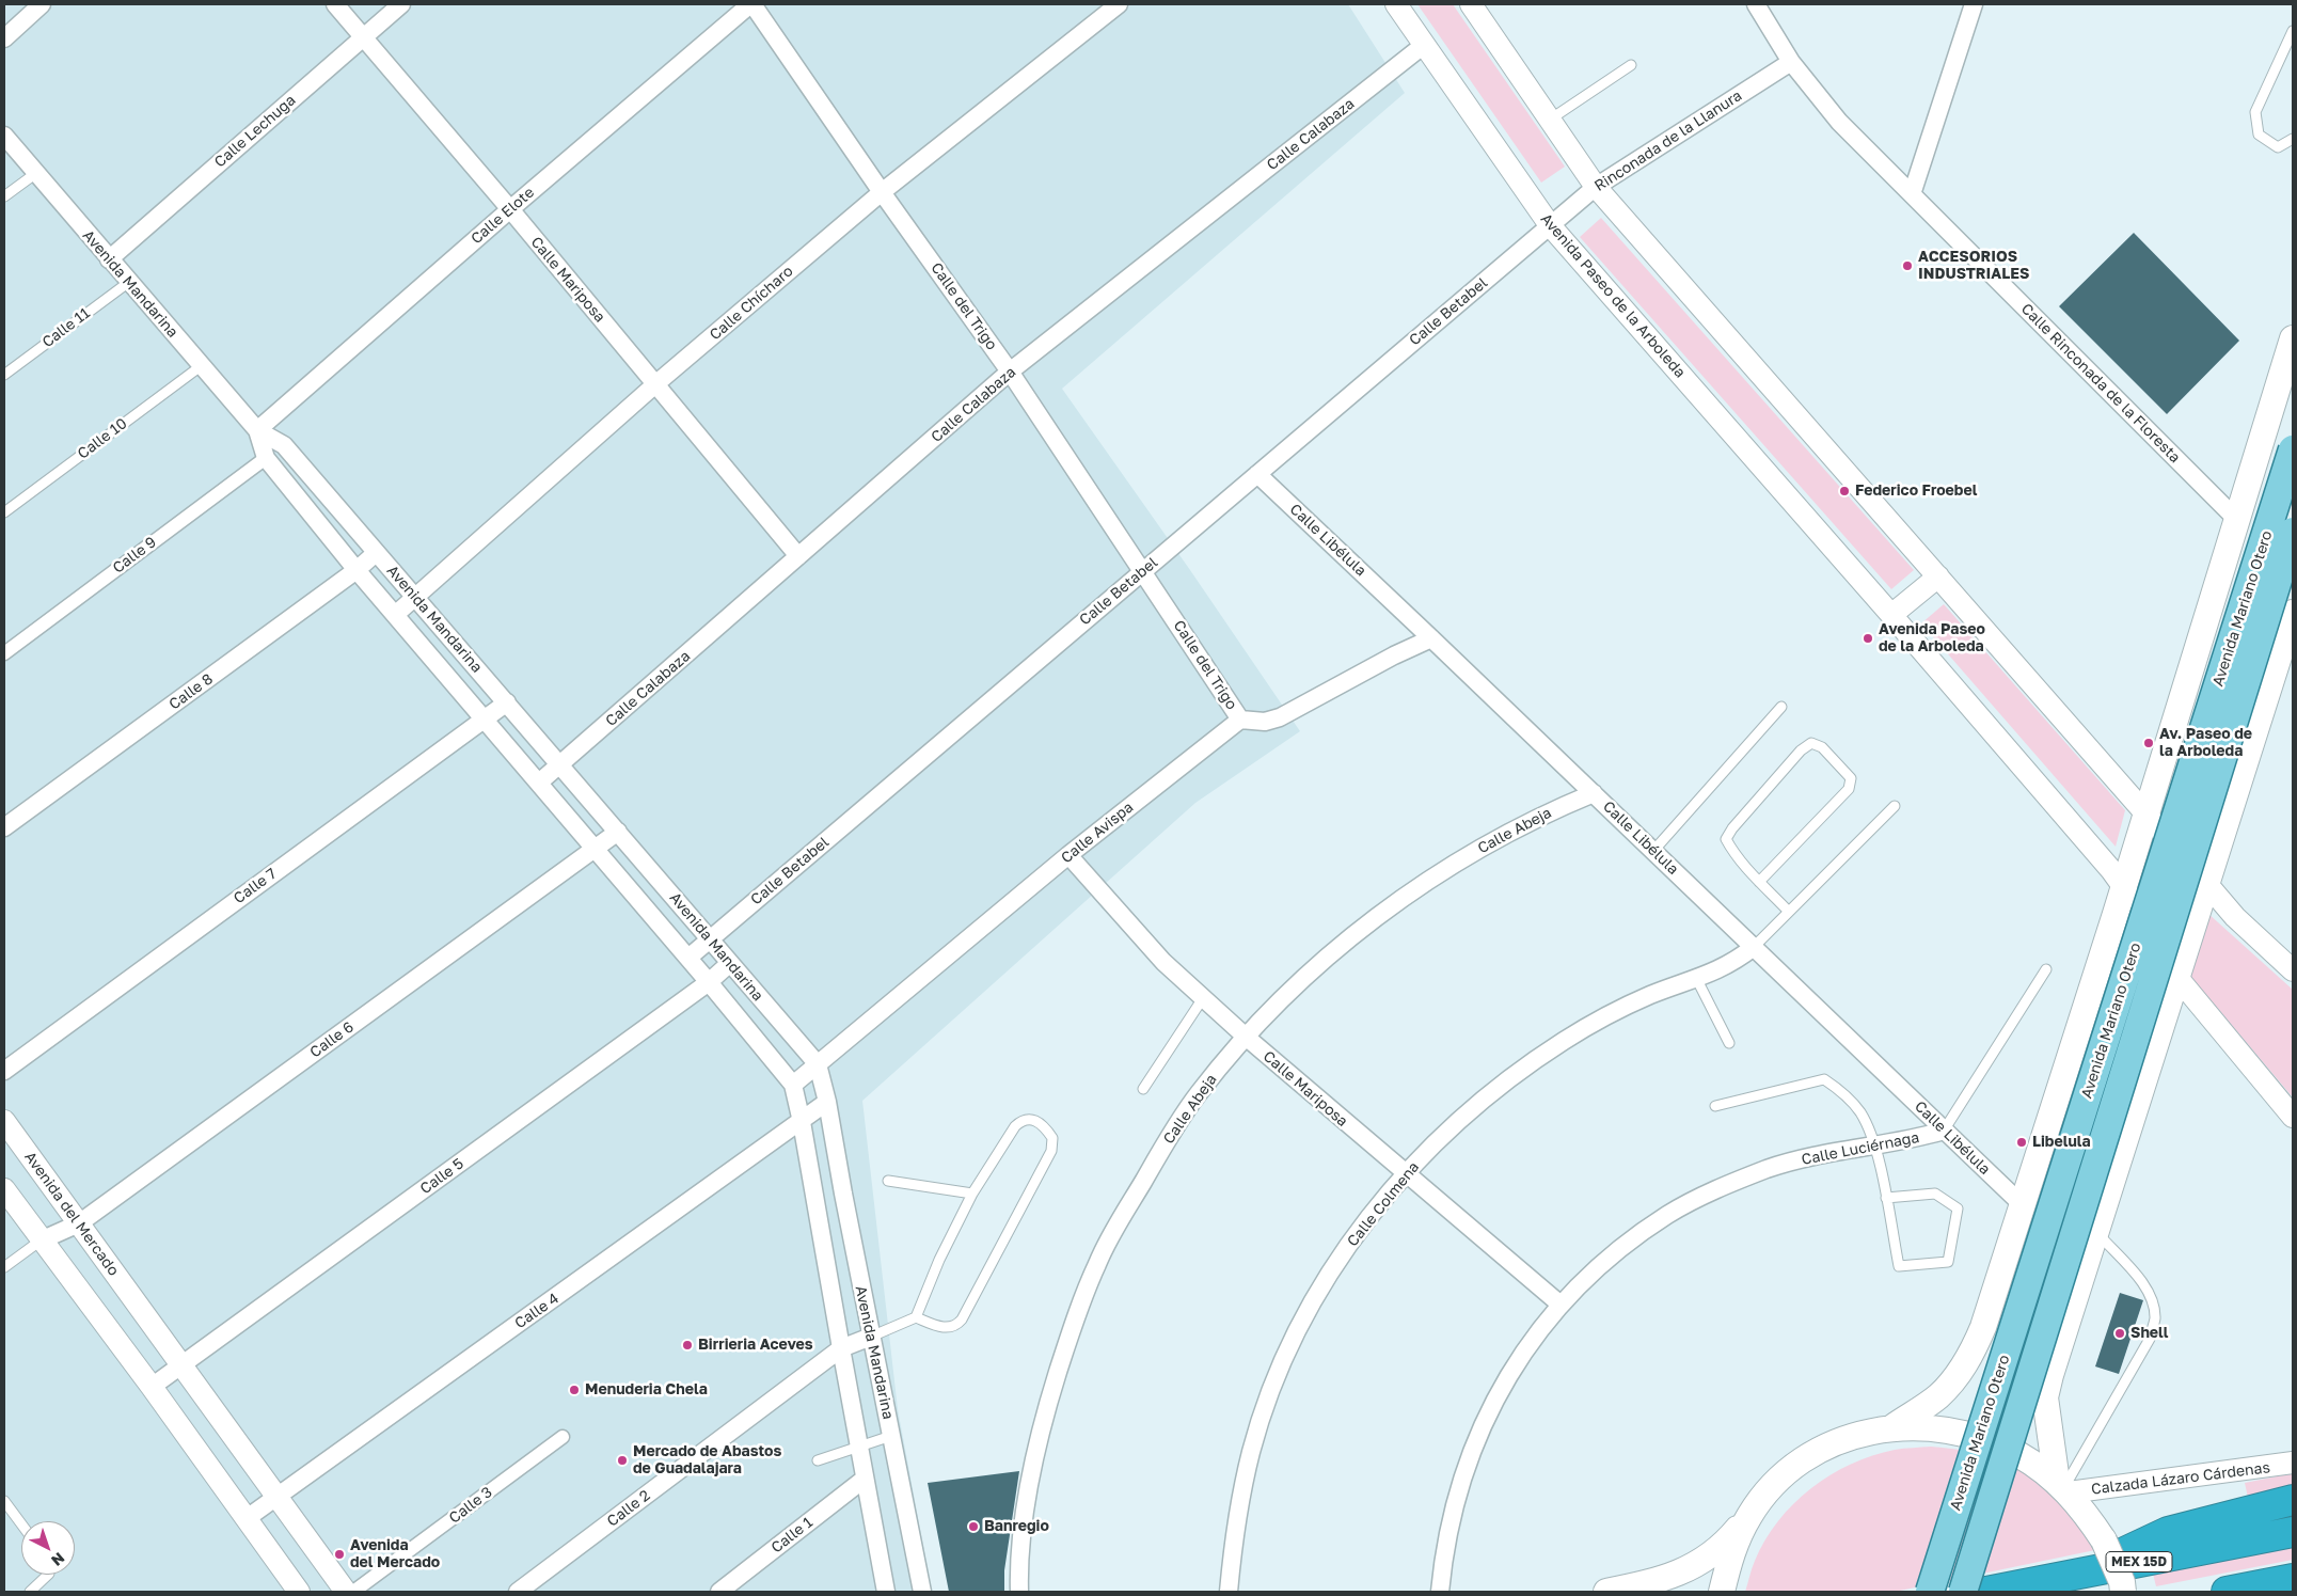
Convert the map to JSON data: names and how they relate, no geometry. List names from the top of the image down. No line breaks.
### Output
{"streets":{"highway":["MEX 15D"],"main road":["Avenida Mariano Otero"],"street":["Calle Lechuga","Calle Calabaza","Rinconada de la Llanura","Calle Elote","Calle Mariposa","Avenida Mandarina","Avenida Paseo de la Arboleda","Calle Chícharo","Calle del Trigo","Calle Betabel","Calle Rinconada de la Floresta","Calle Libélula","Calle 9","Calle 8","Calle Abeja","Calle Avispa","Calle 7","Calle 6","Calle Luciérnaga","Calle 5","Calle Colmena","Avenida del Mercado","Calle 4","Calzada Lázaro Cárdenas","Calle 3","Calle 2","Calle 1"],"lane":["Calle 11","Calle 10"]},"crossings":[["Calle Lechuga","Calle Mariposa"],["Calle Lechuga","Avenida Mandarina"],["Calle Calabaza","Calle Mariposa"],["Calle Calabaza","Avenida Mandarina"],["Calle Calabaza","Avenida Paseo de la Arboleda"],["Calle Calabaza","Calle del Trigo"],["Rinconada de la Llanura","Avenida Paseo de la Arboleda"],["Rinconada de la Llanura","Calle Betabel"],["Rinconada de la Llanura","Calle Rinconada de la Floresta"],["Calle Elote","Calle Mariposa"],["Calle Elote","Avenida Mandarina"],["Calle Elote","Calle del Trigo"],["Calle Mariposa","Calle Chícharo"],["Calle Mariposa","Calle Abeja"],["Calle Mariposa","Calle Avispa"],["Calle Mariposa","Calle Luciérnaga"],["Calle Mariposa","Calle Colmena"],["Avenida Mandarina","Calle Chícharo"],["Avenida Mandarina","Calle Betabel"],["Avenida Mandarina","Calle 11"],["Avenida Mandarina","Calle 10"],["Avenida Mandarina","Calle 9"],["Avenida Mandarina","Calle 8"],["Avenida Mandarina","Calle Avispa"],["Avenida Mandarina","Calle 7"],["Avenida Mandarina","Calle 6"],["Avenida Mandarina","Calle 5"],["Avenida Mandarina","Calle 4"],["Avenida Mandarina","Calle 2"],["Avenida Mandarina","Calle 1"],["Avenida Paseo de la Arboleda","Calle Betabel"],["Avenida Paseo de la Arboleda","Avenida Mariano Otero"],["Calle Chícharo","Calle del Trigo"],["Calle del Trigo","Calle Betabel"],["Calle del Trigo","Calle Avispa"],["Calle Betabel","Calle Libélula"],["Calle Rinconada de la Floresta","Avenida Mariano Otero"],["Calle Libélula","Avenida Mariano Otero"],["Calle Libélula","Calle Abeja"],["Calle Libélula","Calle Luciérnaga"],["Calle Libélula","Calle Colmena"],["Calle 6","Avenida del Mercado"],["Calle 5","Avenida del Mercado"],["Avenida del Mercado","Calle 4"]],"places":["ACCESORIOS INDUSTRIALES","Federico Froebel","Avenida Paseo de la Arboleda","Av. Paseo de la Arboleda","Libelula","Shell","Birrieria Aceves","Menuderia Chela","Mercado de Abastos de Guadalajara","Banregio","Avenida del Mercado"],"north":"bottom right"}
